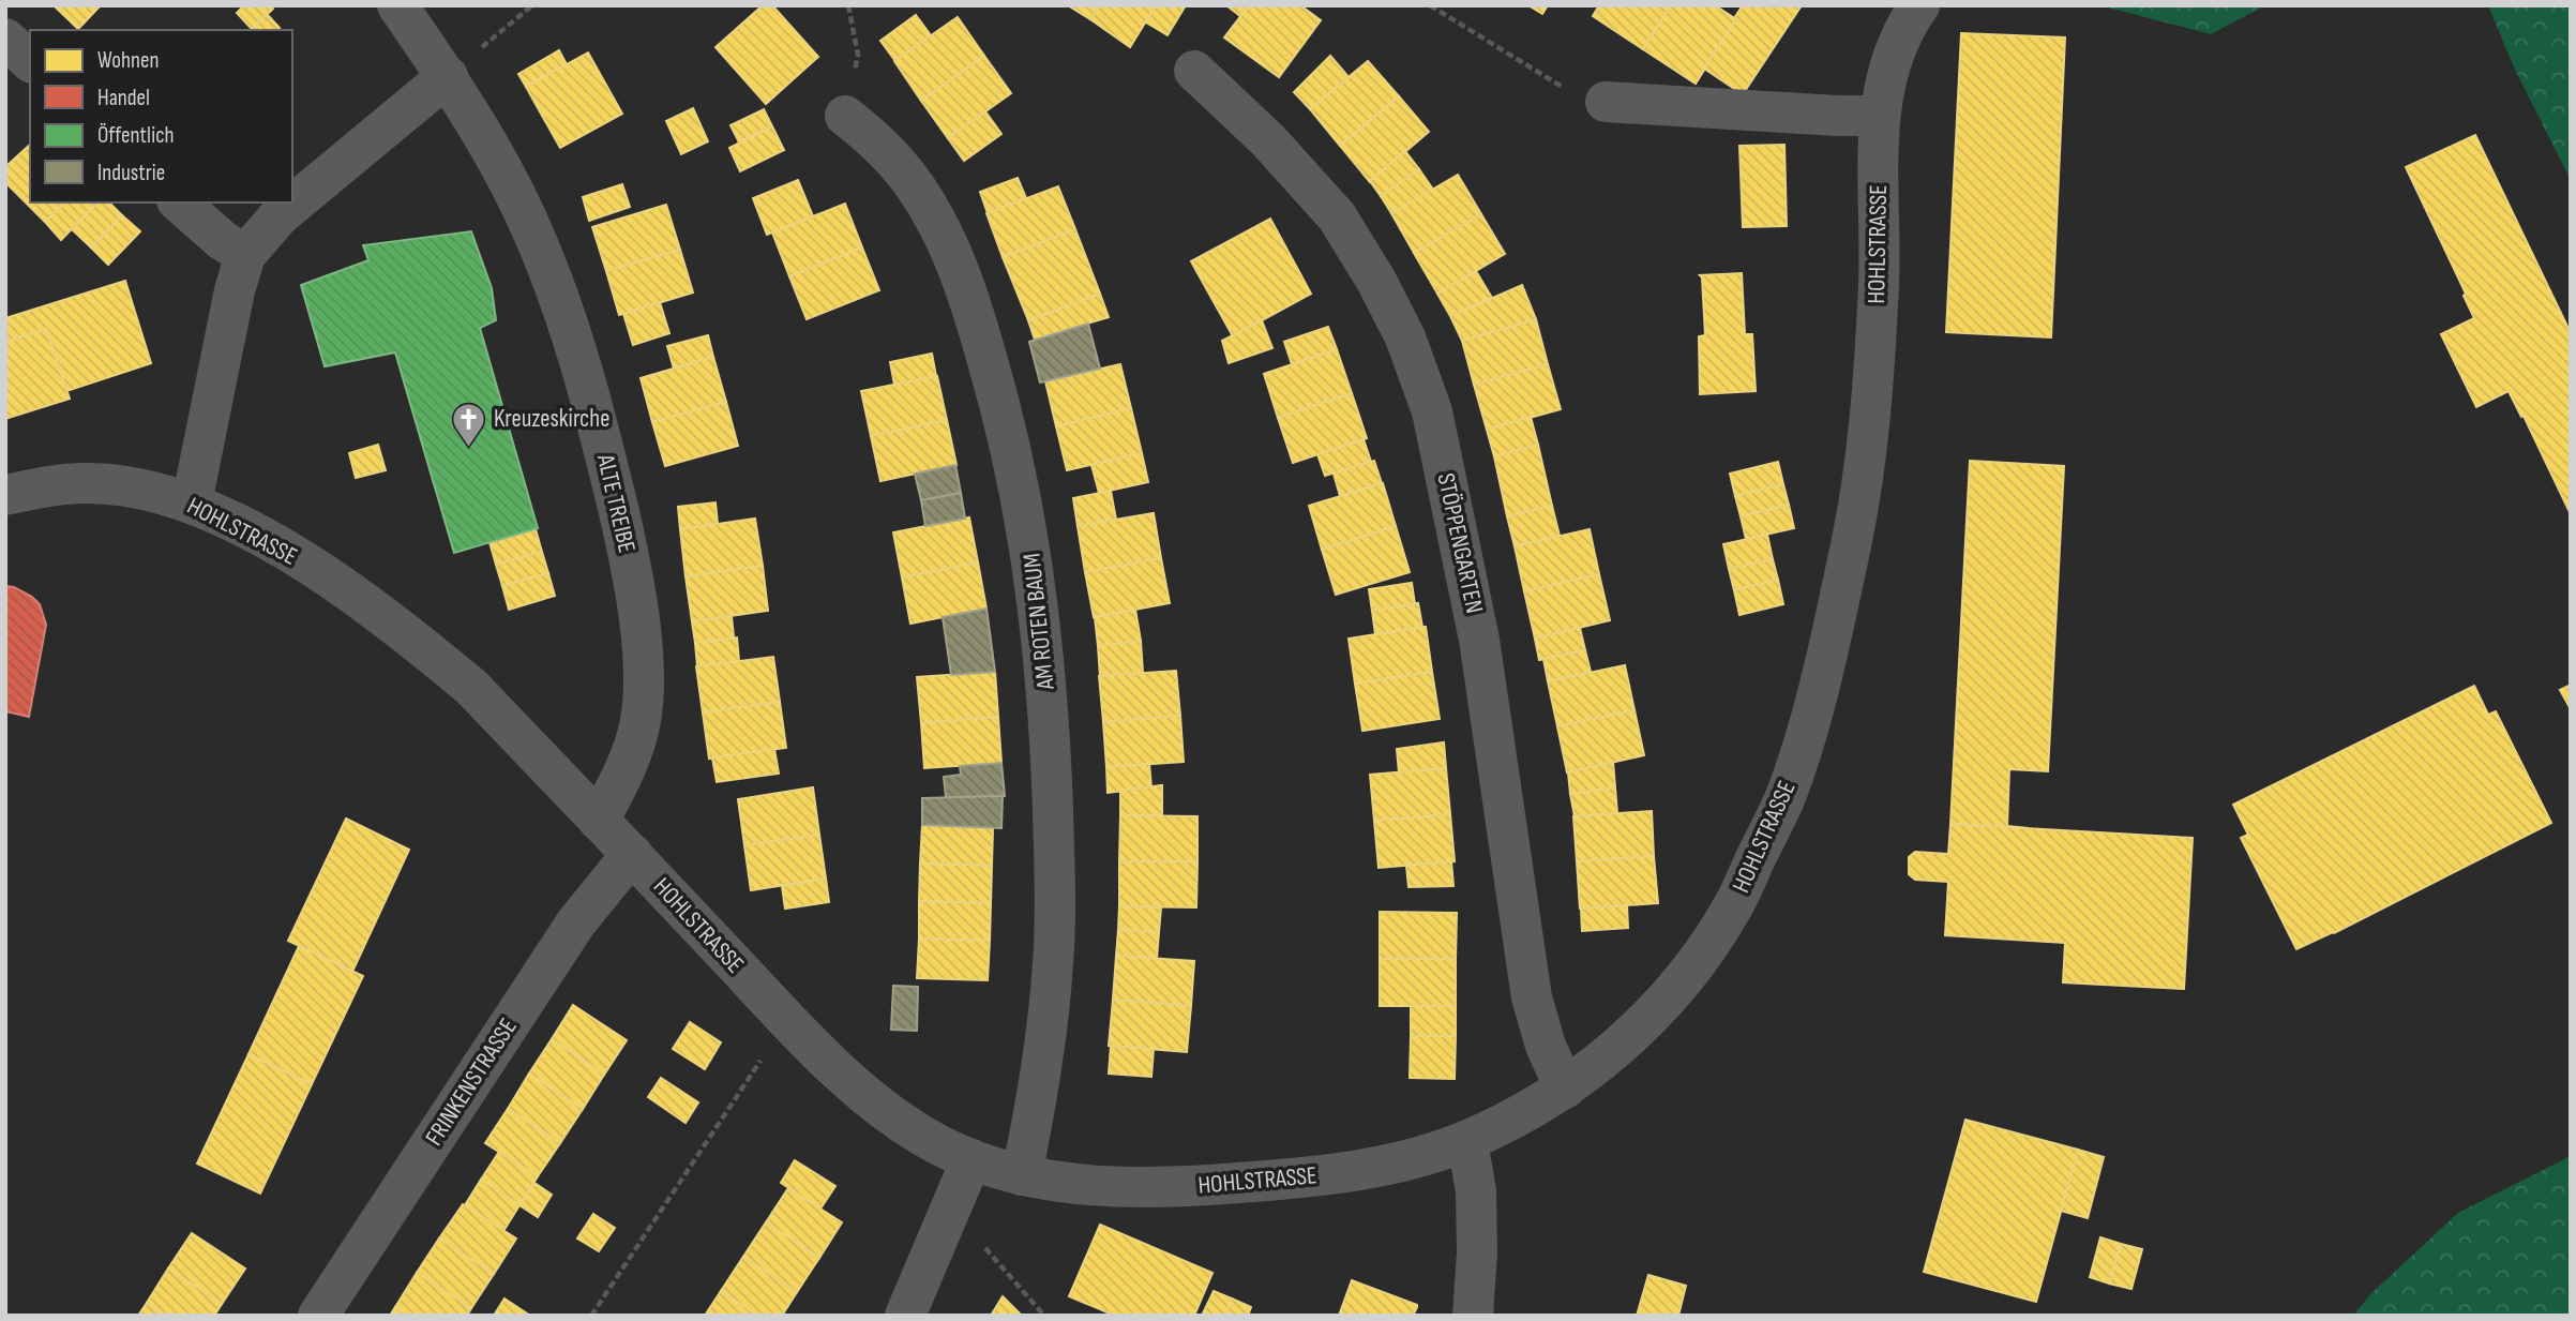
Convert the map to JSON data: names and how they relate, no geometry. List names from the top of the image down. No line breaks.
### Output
{"streets":{"street":["HOHLSTRASSE","ALTE TREIBE","STÖPPENGARTEN","AM ROTEN BAUM","FRINKENSTRASSE"]},"crossings":[["HOHLSTRASSE","ALTE TREIBE"],["HOHLSTRASSE","STÖPPENGARTEN"],["HOHLSTRASSE","AM ROTEN BAUM"],["HOHLSTRASSE","FRINKENSTRASSE"]],"places":{"church":["Kreuzeskirche"]},"legend":["Wohnen","Handel","Öffentlich","Industrie"]}
